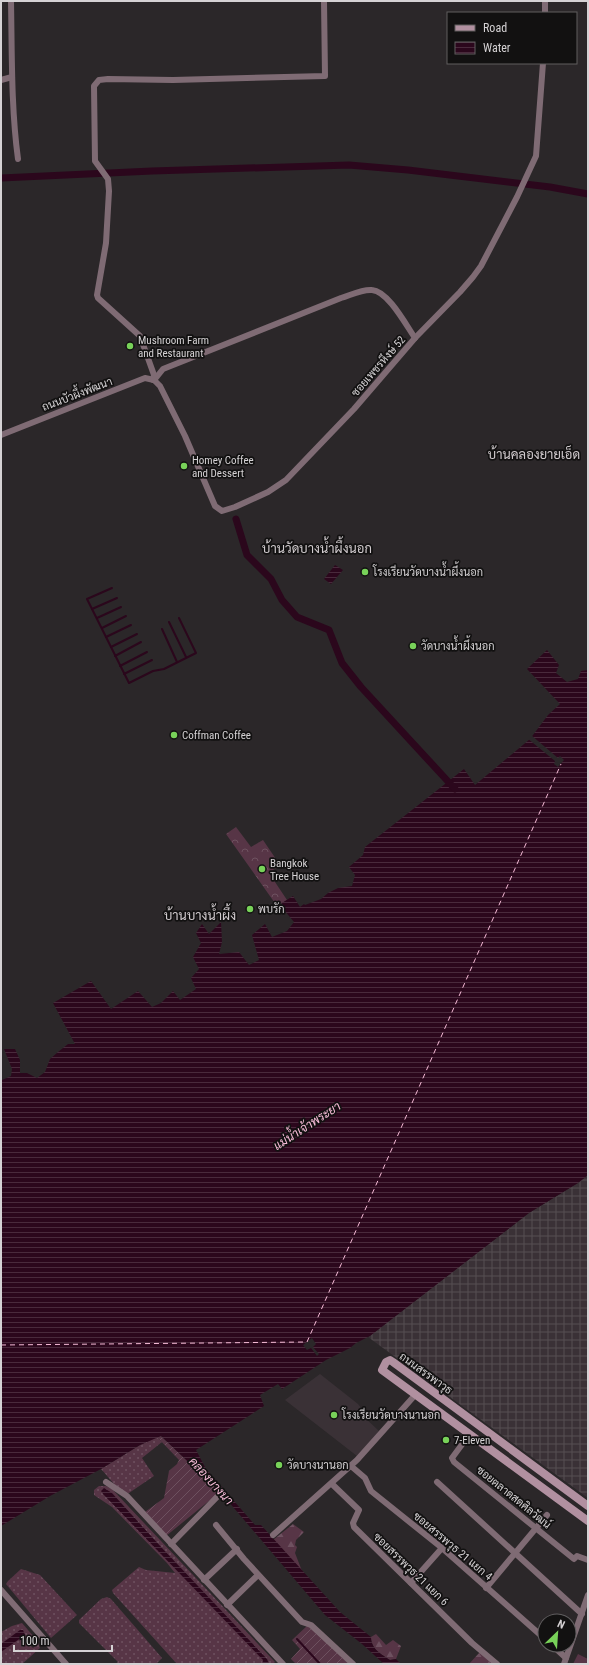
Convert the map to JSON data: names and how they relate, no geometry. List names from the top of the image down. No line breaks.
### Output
{"streets":{"street":["ซอยเพชรหึงษ์ 52","ถนนบัวผึ้งพัฒนา","ถนนสรรพาวุธ","ซอยตลาดสดศิลวัฒน์","ซอยสรรพวุธ 21 แยก 4","ซอยสรรพวุธ 21 แยก 6"]},"crossings":[["ซอยเพชรหึงษ์ 52","ถนนบัวผึ้งพัฒนา"],["ถนนสรรพาวุธ","ซอยตลาดสดศิลวัฒน์"]],"districts":["บ้านคลองยายเอ็ด","บ้านวัดบางน้ำผึ้งนอก","บ้านบางน้ำผึ้ง"],"water":["แม่น้ำเจ้าพระยา","คลองบางนา"],"places":["Mushroom Farm and Restaurant","Homey Coffee and Dessert","โรงเรียนวัดบางน้ำผึ้งนอก","วัดบางน้ำผึ้งนอก","Coffman Coffee","Bangkok Tree House","พบรัก","โรงเรียนวัดบางนานอก","7-Eleven","วัดบางนานอก"],"legend":["Road","Water"],"scale_bar":"100 m","north":"top right"}
